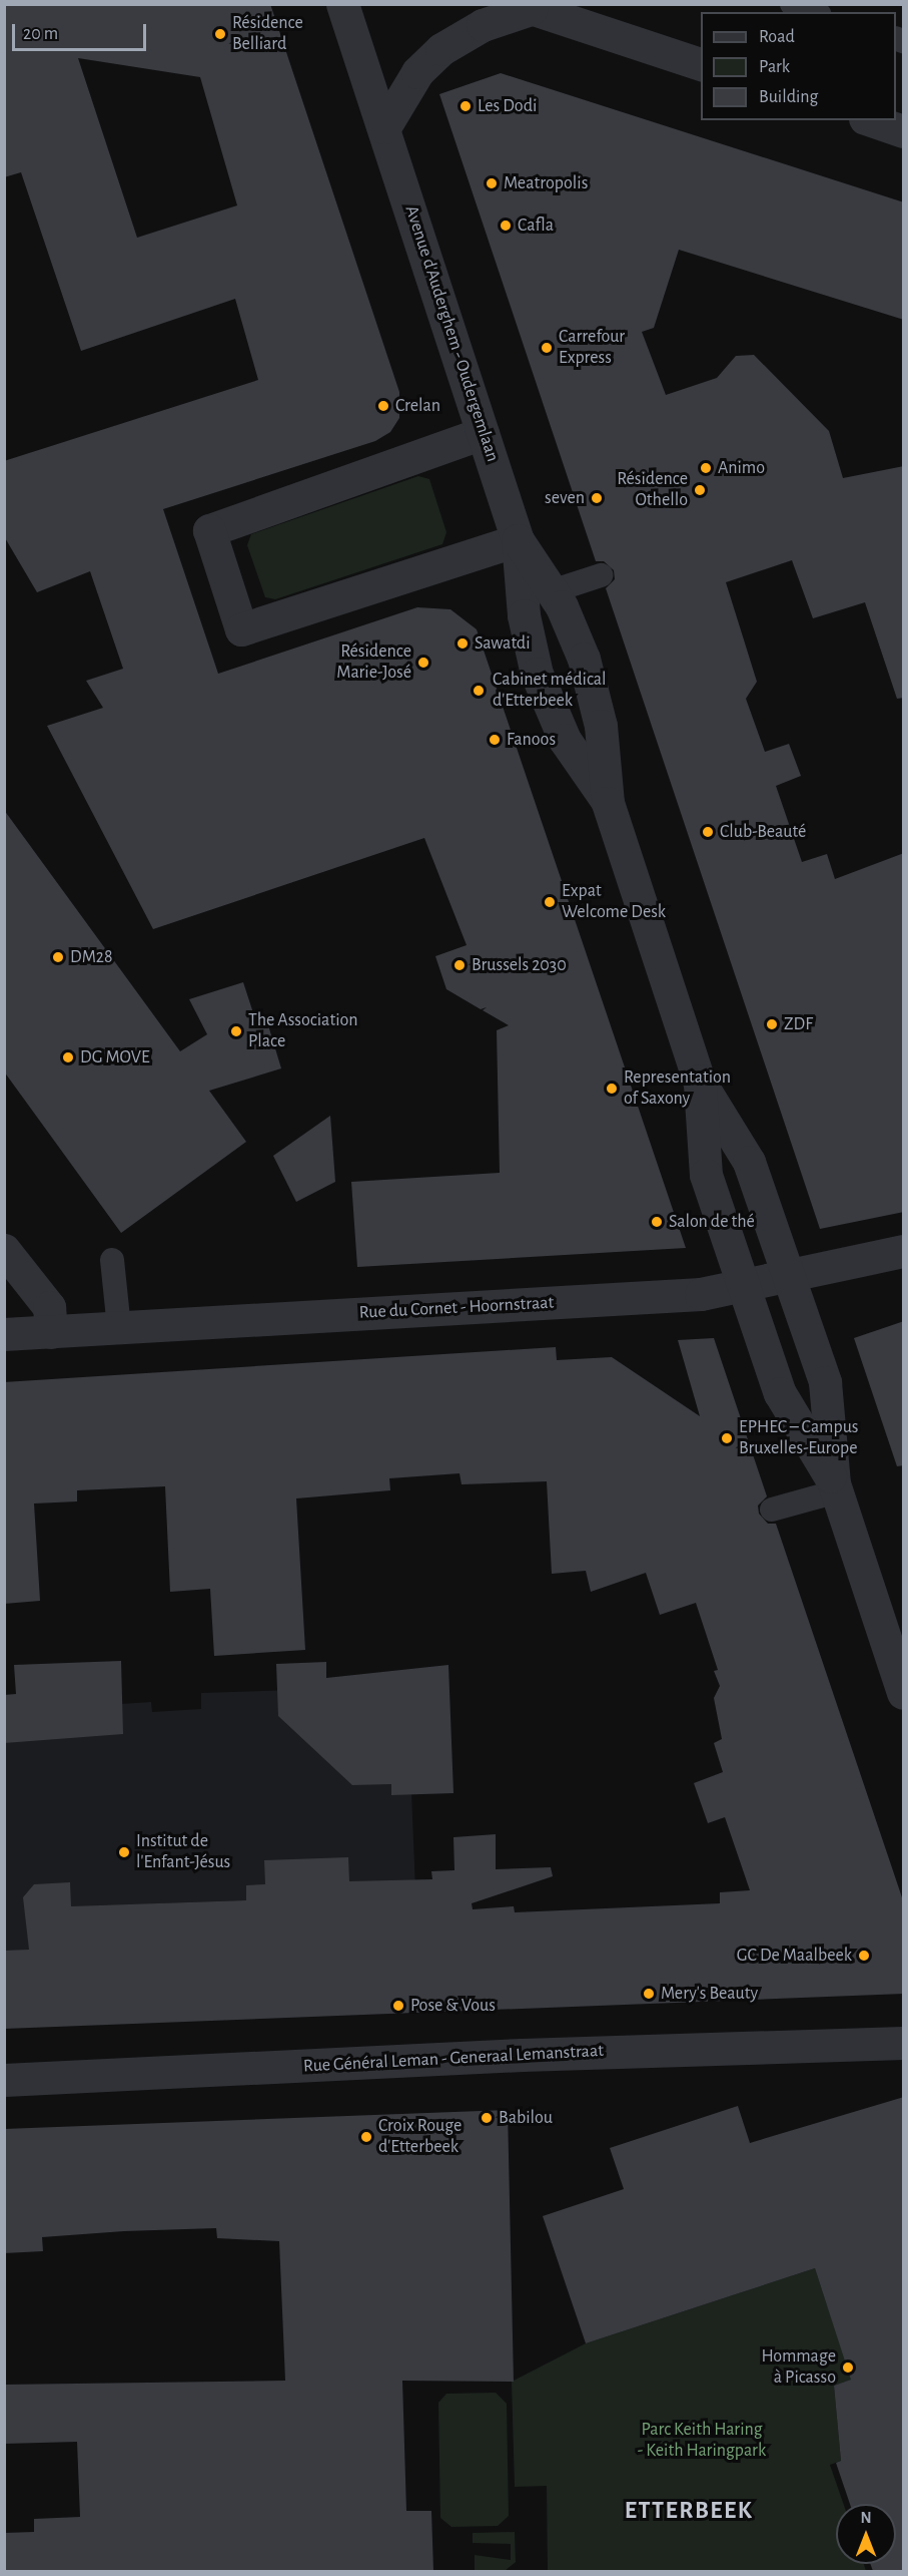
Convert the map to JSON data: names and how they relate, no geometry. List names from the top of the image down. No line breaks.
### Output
{"streets":{"street":["Avenue d'Auderghem - Oudergemlaan","Rue du Cornet - Hoornstraat","Rue Général Leman - Generaal Lemanstraat"]},"crossings":[["Avenue d'Auderghem - Oudergemlaan","Rue du Cornet - Hoornstraat"]],"districts":["ETTERBEEK"],"parks":["Parc Keith Haring - Keith Haringpark"],"places":["Résidence Belliard","Les Dodi","Meatropolis","Cafla","Carrefour Express","Crelan","Animo","Résidence Othello","seven","Sawatdi","Résidence Marie-José","Cabinet médical d'Etterbeek","Fanoos","Club-Beauté","Expat Welcome Desk","DM28","Brussels 2030","ZDF","The Association Place","DG MOVE","Representation of Saxony","Salon de thé","EPHEC – Campus Bruxelles-Europe","Institut de l'Enfant-Jésus","GC De Maalbeek","Mery's Beauty","Pose & Vous","Babilou","Croix Rouge d'Etterbeek","Hommage à Picasso"],"legend":["Road","Park","Building"],"scale_bar":"20 m","north":"top"}
